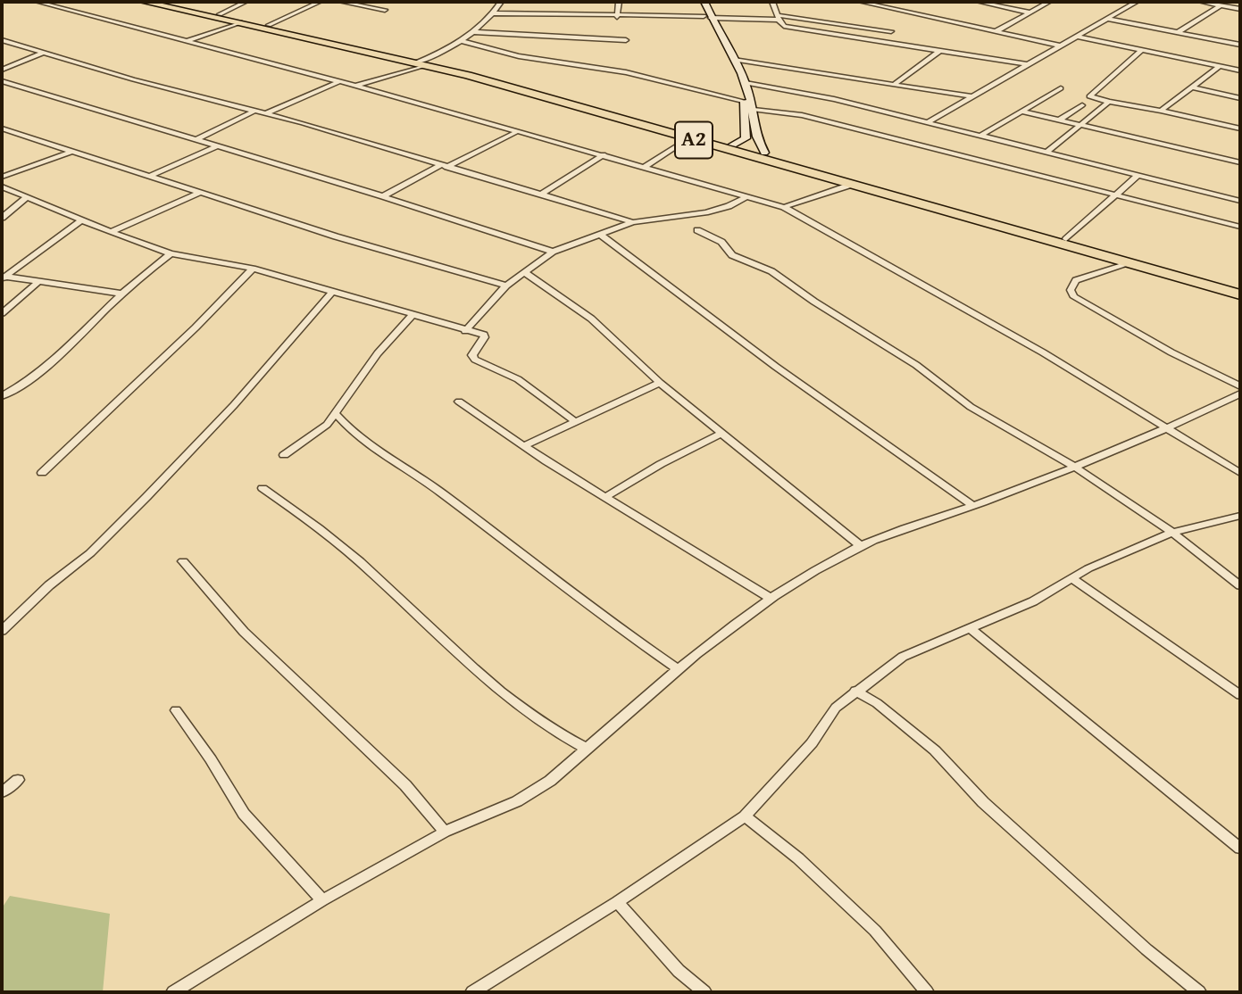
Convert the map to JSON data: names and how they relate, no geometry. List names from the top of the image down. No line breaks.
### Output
{"streets":{"highway":["A2"]}}
